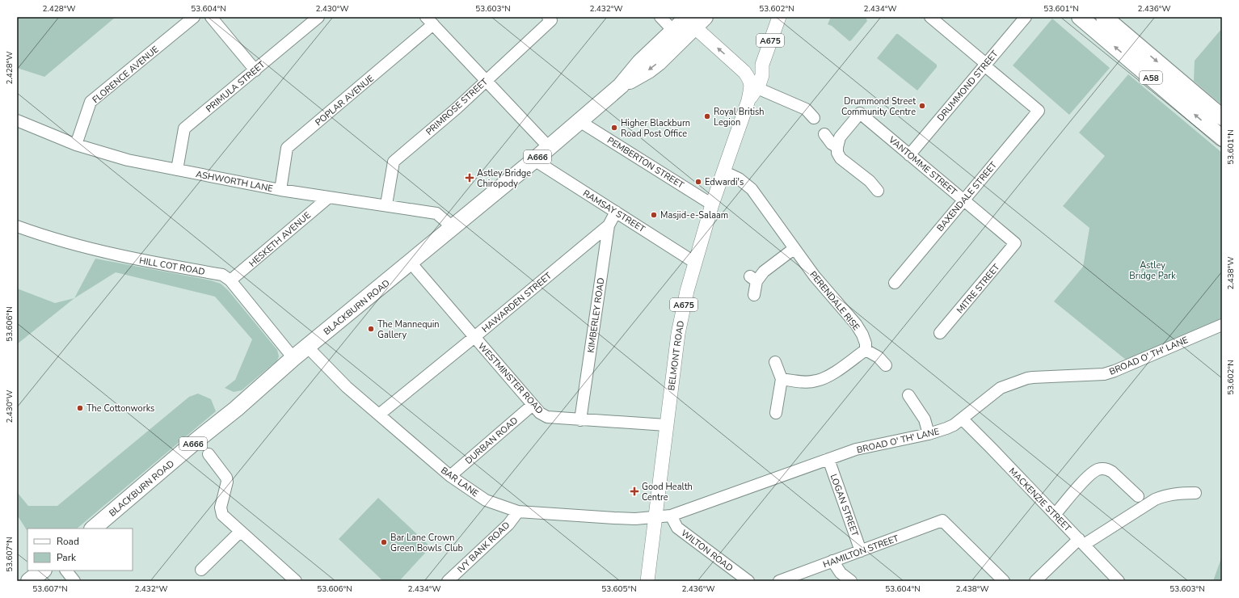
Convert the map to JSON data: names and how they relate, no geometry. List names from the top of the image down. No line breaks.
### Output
{"streets":{"highway":["A58","A666","BLACKBURN ROAD"],"main road":["A675","BELMONT ROAD"],"street":["FLORENCE AVENUE","DRUMMOND STREET","PRIMULA STREET","POPLAR AVENUE","PRIMROSE STREET","PEMBERTON STREET","VANTOMME STREET","ASHWORTH LANE","BAXENDALE STREET","RAMSAY STREET","HESKETH AVENUE","HILL COT ROAD","MITRE STREET","PERENDALE RISE","HAWARDEN STREET","KIMBERLEY ROAD","BROAD O' TH' LANE","WESTMINSTER ROAD","DURBAN ROAD","BAR LANE","MACKENZIE STREET","LOGAN STREET","IVY BANK ROAD","WILTON ROAD","HAMILTON STREET"]},"crossings":[["FLORENCE AVENUE","ASHWORTH LANE"],["DRUMMOND STREET","VANTOMME STREET"],["DRUMMOND STREET","BAXENDALE STREET"],["PRIMULA STREET","ASHWORTH LANE"],["POPLAR AVENUE","ASHWORTH LANE"],["PRIMROSE STREET","ASHWORTH LANE"],["PEMBERTON STREET","BLACKBURN ROAD"],["PEMBERTON STREET","BELMONT ROAD"],["VANTOMME STREET","BAXENDALE STREET"],["VANTOMME STREET","MITRE STREET"],["ASHWORTH LANE","HESKETH AVENUE"],["ASHWORTH LANE","BLACKBURN ROAD"],["RAMSAY STREET","BLACKBURN ROAD"],["RAMSAY STREET","KIMBERLEY ROAD"],["RAMSAY STREET","BELMONT ROAD"],["HESKETH AVENUE","HILL COT ROAD"],["HILL COT ROAD","BLACKBURN ROAD"],["PERENDALE RISE","BELMONT ROAD"],["HAWARDEN STREET","KIMBERLEY ROAD"],["HAWARDEN STREET","WESTMINSTER ROAD"],["HAWARDEN STREET","BAR LANE"],["BLACKBURN ROAD","WESTMINSTER ROAD"],["BLACKBURN ROAD","BAR LANE"],["KIMBERLEY ROAD","WESTMINSTER ROAD"],["BELMONT ROAD","BROAD O' TH' LANE"],["BELMONT ROAD","WESTMINSTER ROAD"],["BELMONT ROAD","BAR LANE"],["BROAD O' TH' LANE","BAR LANE"],["BROAD O' TH' LANE","MACKENZIE STREET"],["BROAD O' TH' LANE","LOGAN STREET"],["BROAD O' TH' LANE","WILTON ROAD"],["WESTMINSTER ROAD","DURBAN ROAD"],["DURBAN ROAD","BAR LANE"],["BAR LANE","IVY BANK ROAD"],["LOGAN STREET","HAMILTON STREET"]],"parks":["Astley Bridge Park"],"places":{"other":["Drummond Street Community Centre","Royal British Legion","Higher Blackburn Road Post Office","Edwardi's","Masjid-e-Salaam","The Mannequin Gallery","The Cottonworks","Bar Lane Crown Green Bowls Club"],"health":["Astley Bridge Chiropody","Good Health Centre"]},"legend":["Road","Park"],"coordinates":["2.428°W","53.604°N","2.430°W","53.603°N","2.432°W","53.602°N","2.434°W","53.601°N","2.436°W","2.438°W","53.606°N","53.607°N","53.605°N"]}
